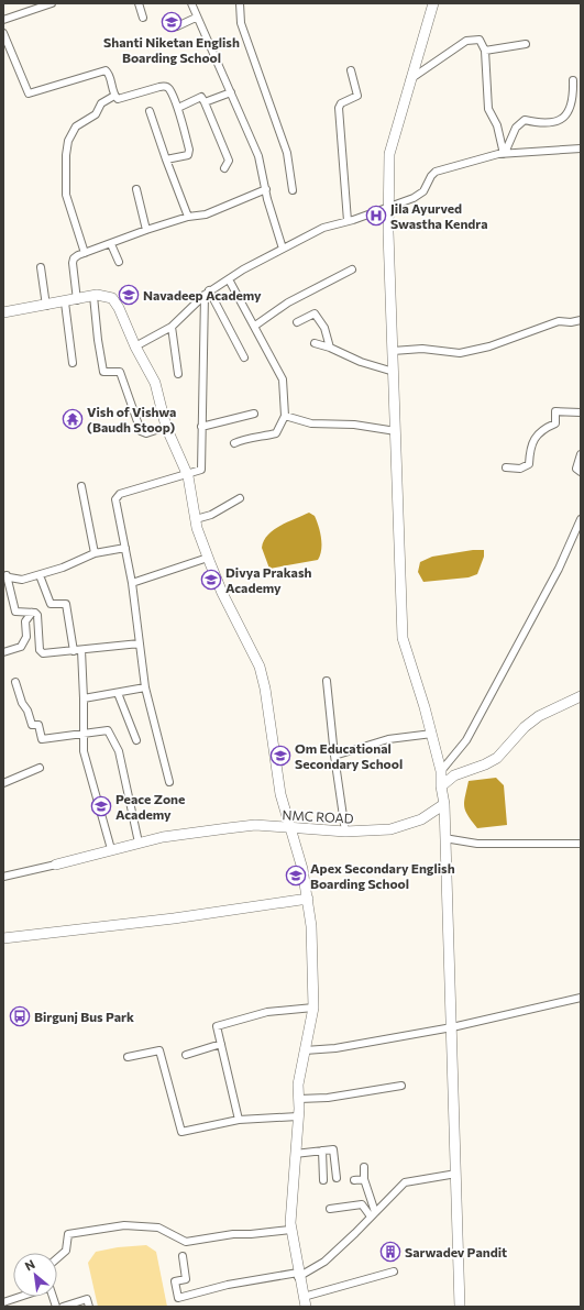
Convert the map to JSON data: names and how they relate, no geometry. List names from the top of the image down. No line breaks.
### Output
{"streets":{"street":["NMC ROAD"]},"places":{"school or university":["Shanti Niketan English Boarding School","Navadeep Academy","Divya Prakash Academy","Om Educational Secondary School","Peace Zone Academy","Apex Secondary English Boarding School"],"hospital":["Jila Ayurved Swastha Kendra"],"temple":["Vish of Vishwa (Baudh Stoop)"],"bus stop":["Birgunj Bus Park"],"building":["Sarwadev Pandit"]},"north":"top left"}
